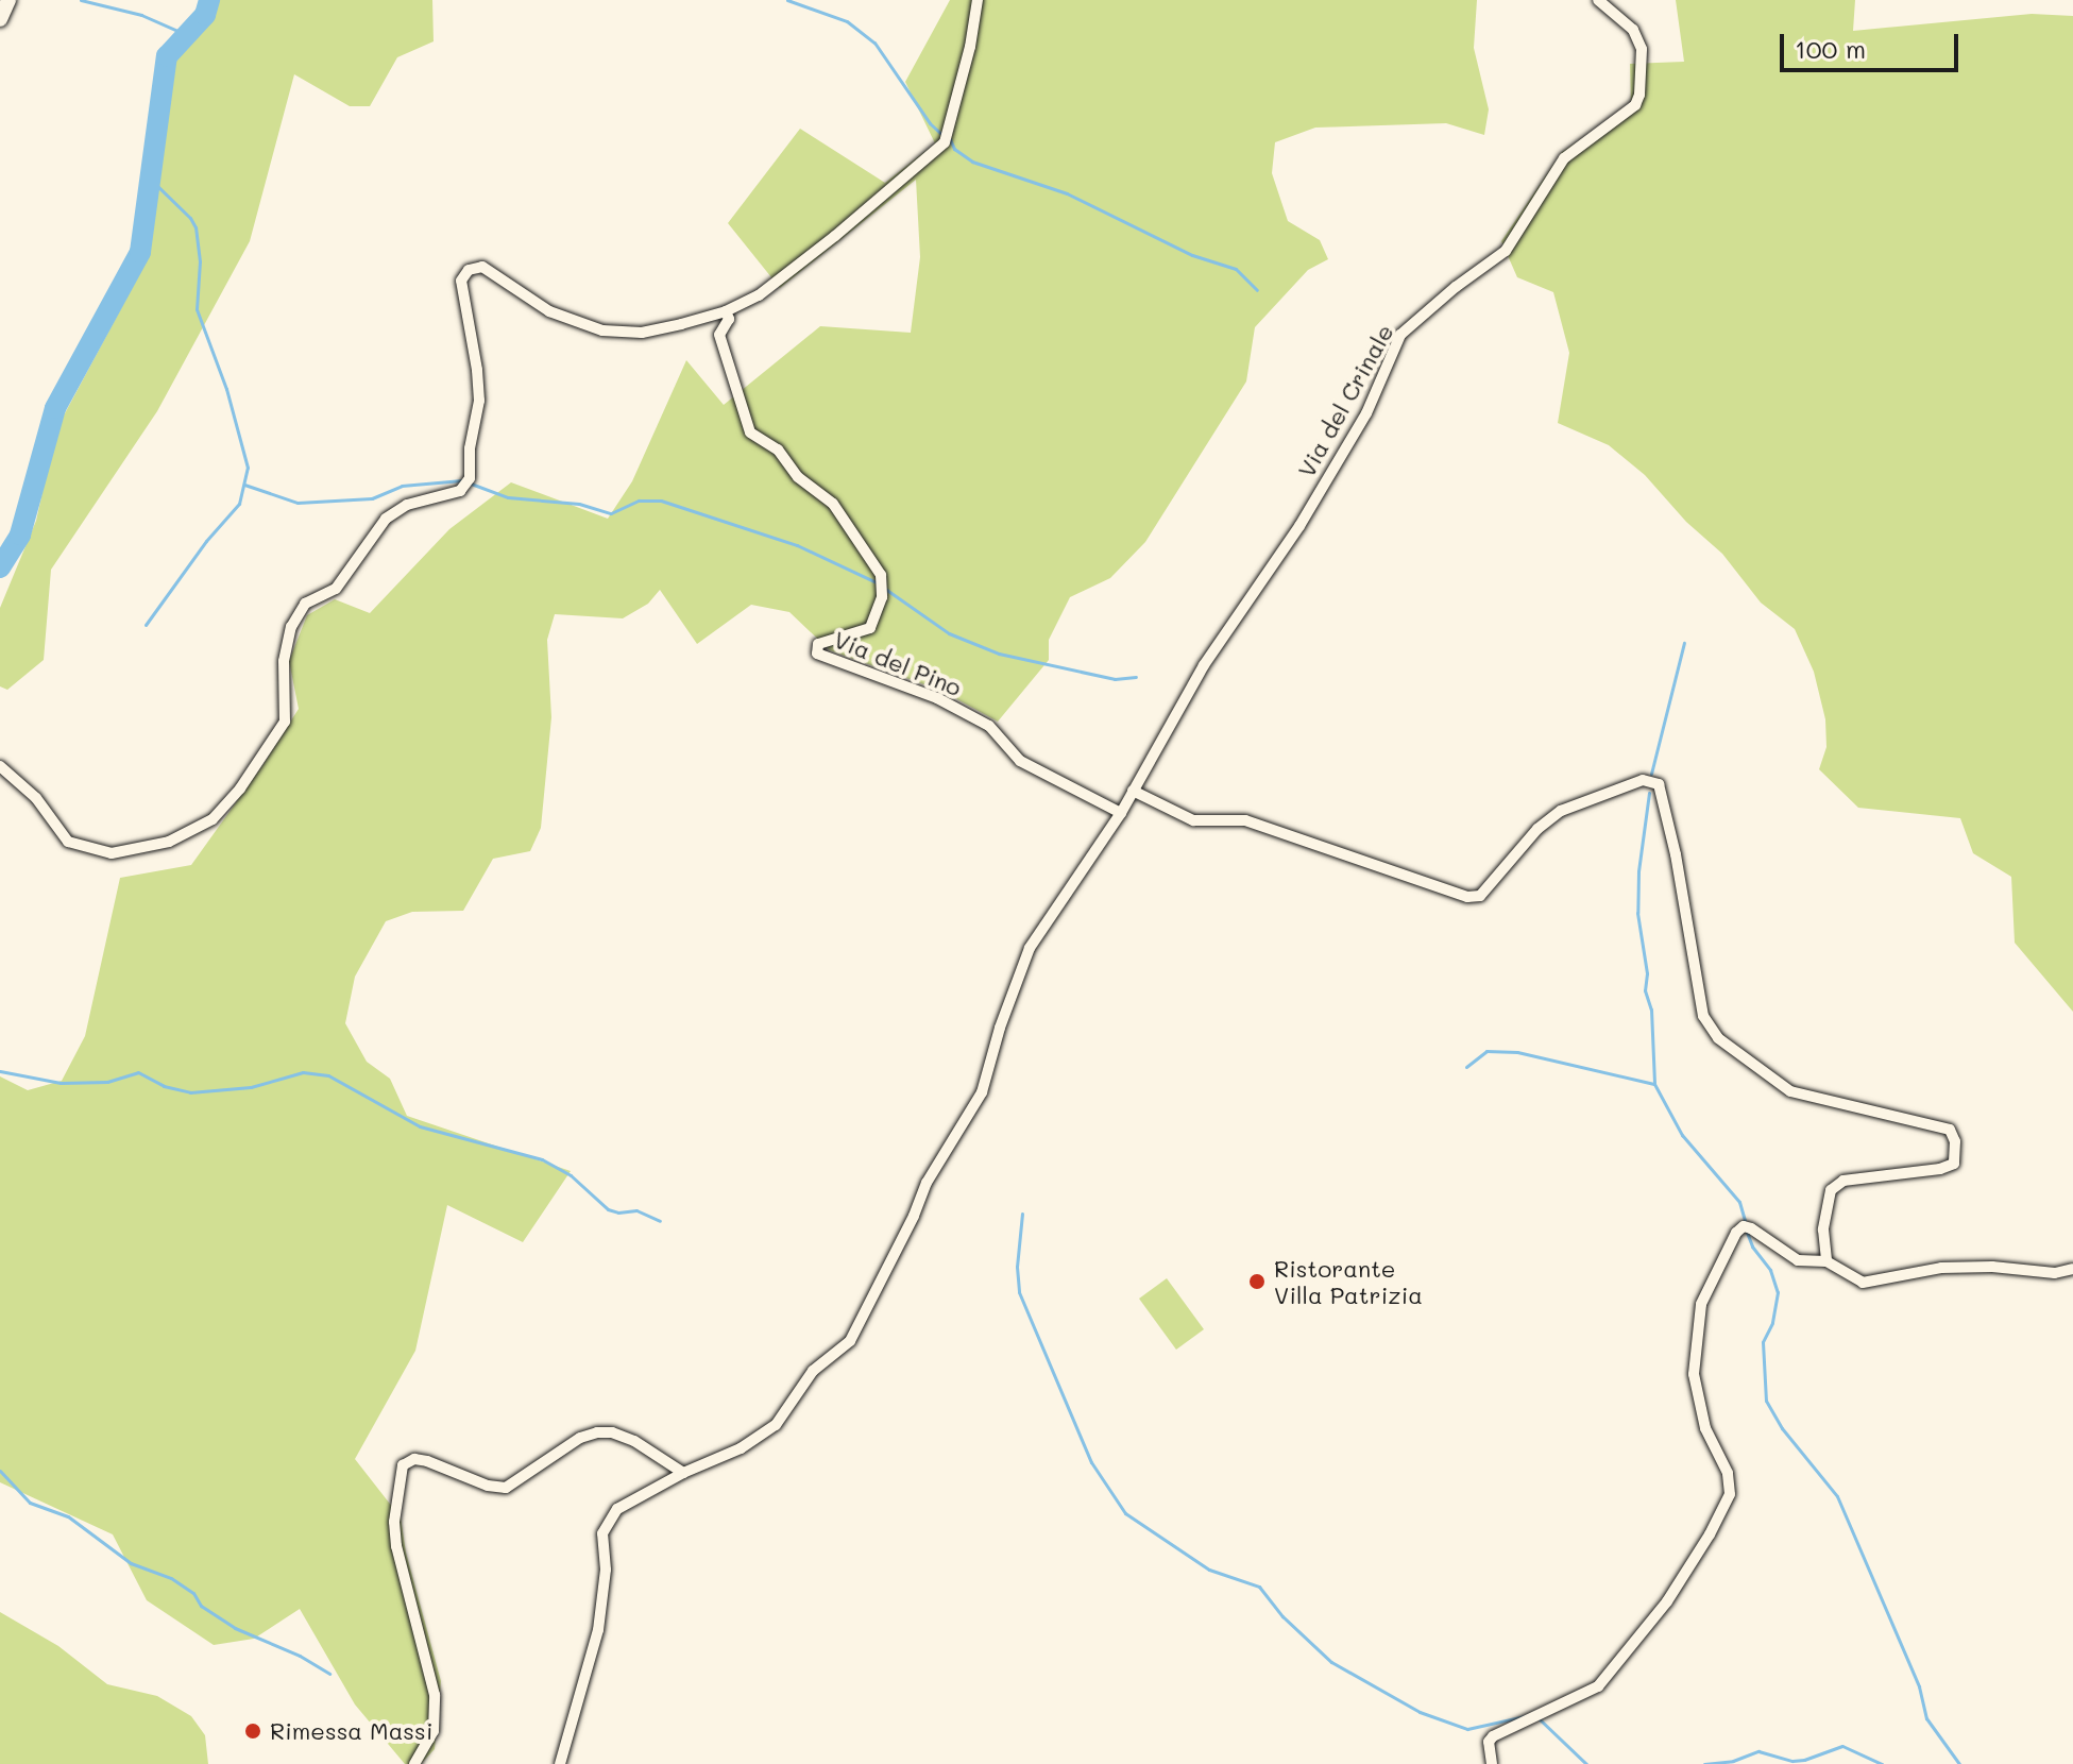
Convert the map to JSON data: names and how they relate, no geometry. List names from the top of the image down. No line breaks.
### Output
{"streets":{"street":["Via del Crinale","Via del Pino"]},"crossings":[["Via del Crinale","Via del Pino"]],"places":["Ristorante Villa Patrizia","Rimessa Massi"],"scale_bar":"100 m"}
